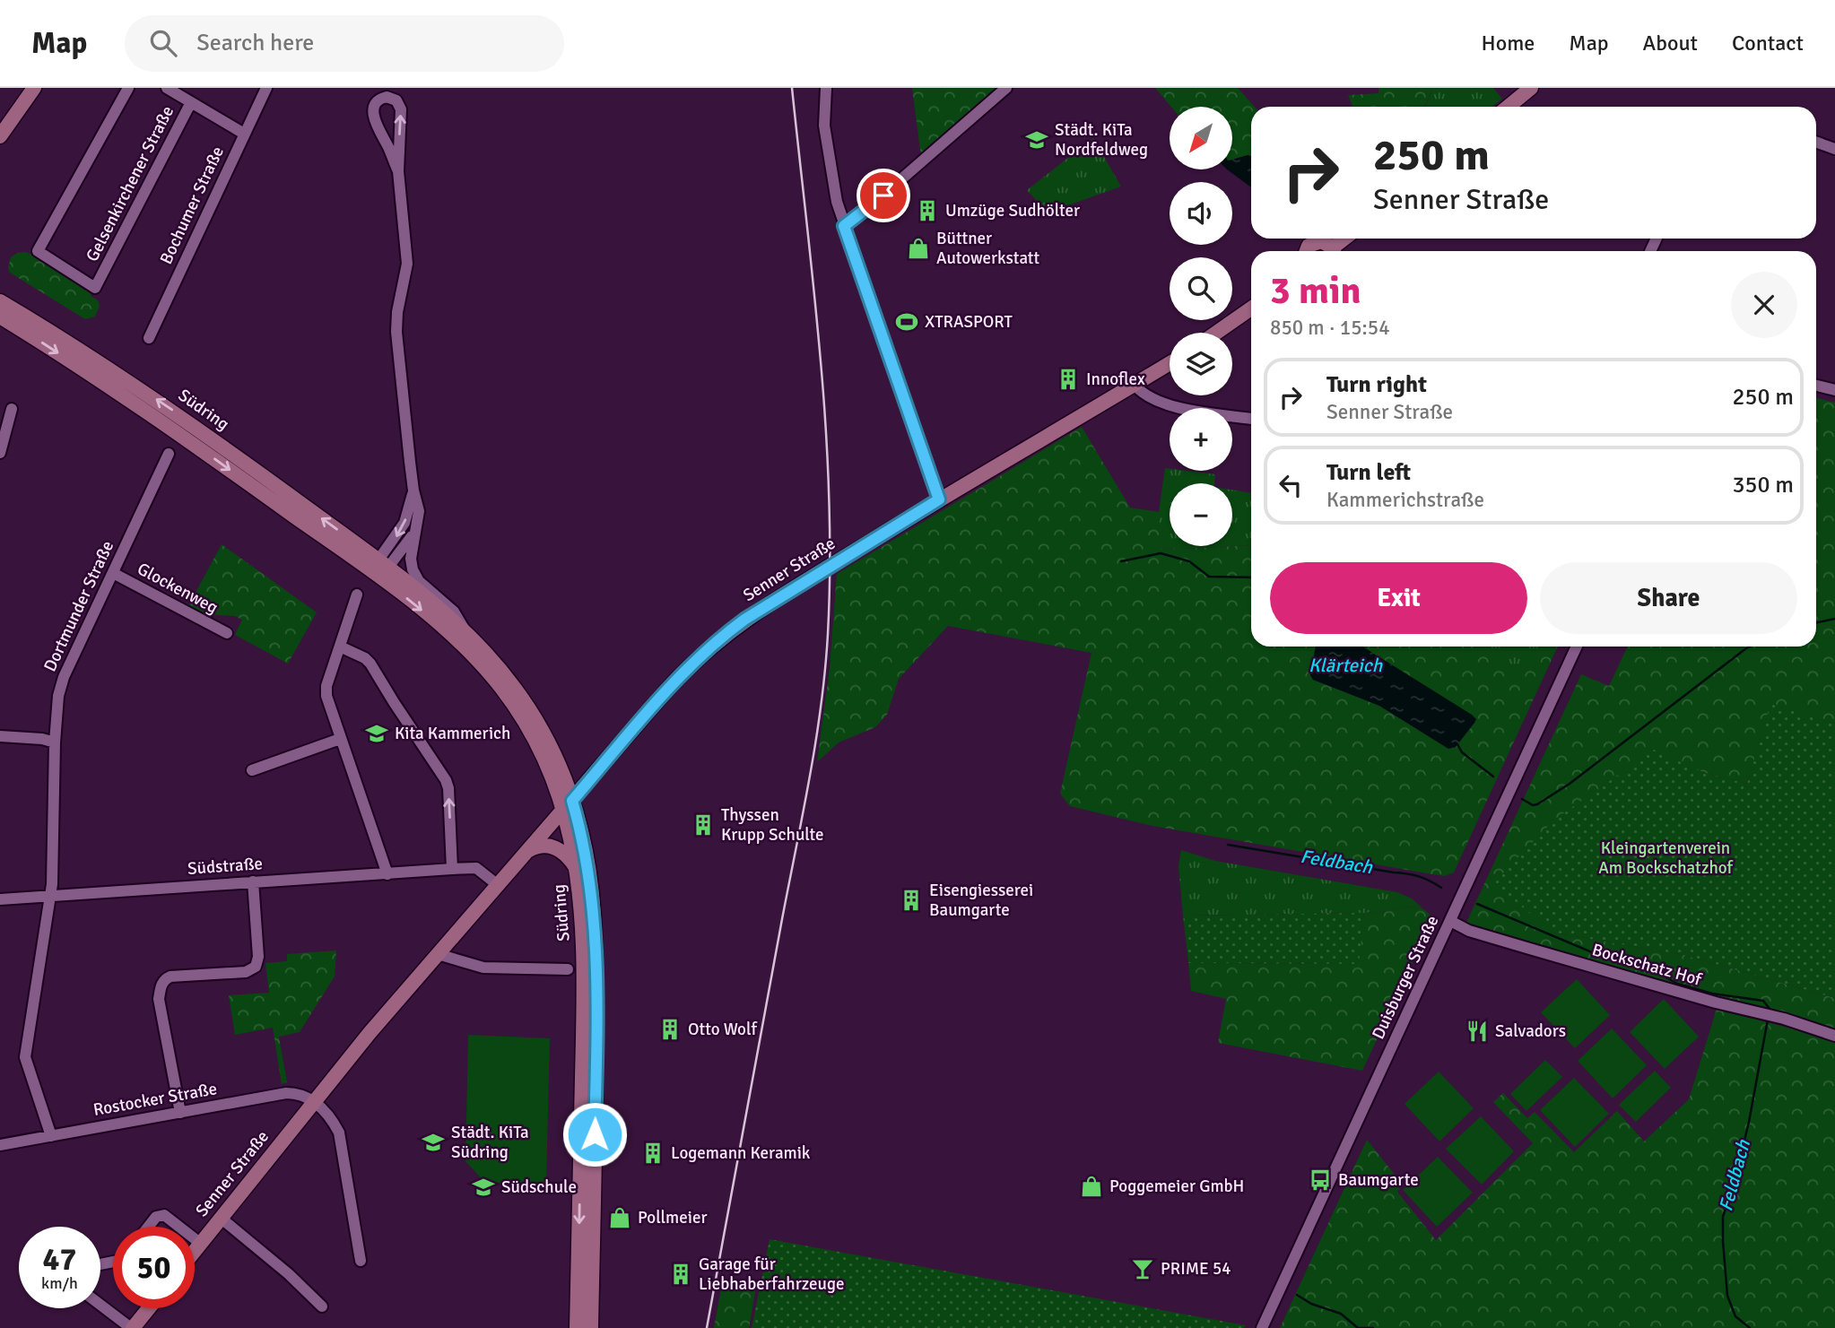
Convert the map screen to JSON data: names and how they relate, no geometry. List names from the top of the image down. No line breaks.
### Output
{"streets":{"main road":["Südring","Senner Straße"],"street":["Gelsenkirchener Straße","Bochumer Straße","Glockenweg","Dortmunder Straße","Südstraße","Bockschatz Hof","Duisburger Straße","Rostocker Straße"]},"crossings":[["Gelsenkirchener Straße","Bochumer Straße"],["Südring","Senner Straße"],["Senner Straße","Südstraße"],["Senner Straße","Rostocker Straße"],["Glockenweg","Dortmunder Straße"],["Dortmunder Straße","Südstraße"],["Dortmunder Straße","Rostocker Straße"],["Bockschatz Hof","Duisburger Straße"]],"water":["Klärteich","Feldbach"],"parks":["Kleingartenverein Am Bockschatzhof"],"places":{"school or university":["Städt. KiTa Nordfeldweg","Kita Kammerich","Städt. KiTa Südring","Südschule"],"building":["Umzüge Sudhölter","Innoflex","Thyssen Krupp Schulte","Eisengiesserei Baumgarte","Otto Wolf","Logemann Keramik","Garage für Liebhaberfahrzeuge"],"shop":["Büttner Autowerkstatt","Poggemeier GmbH","Pollmeier"],"sports":["XTRASPORT"],"restaurant":["Salvadors"],"bus stop":["Baumgarte"],"bar":["PRIME 54"]},"north":"bottom left","page":{"header":"Map","search":"Search here","nav":["Home","Map","About","Contact"],"map_buttons":["+","−"],"turn":["250 m","Senner Straße"],"heading":["3 min","850 m · 15:54"],"list":[{"name":"Turn right","note":"Senner Straße","value":"250 m"},{"name":"Turn left","note":"Kammerichstraße","value":"350 m"}],"buttons":["Exit","Share"],"speed":"47 km/h","limit":"50"}}
